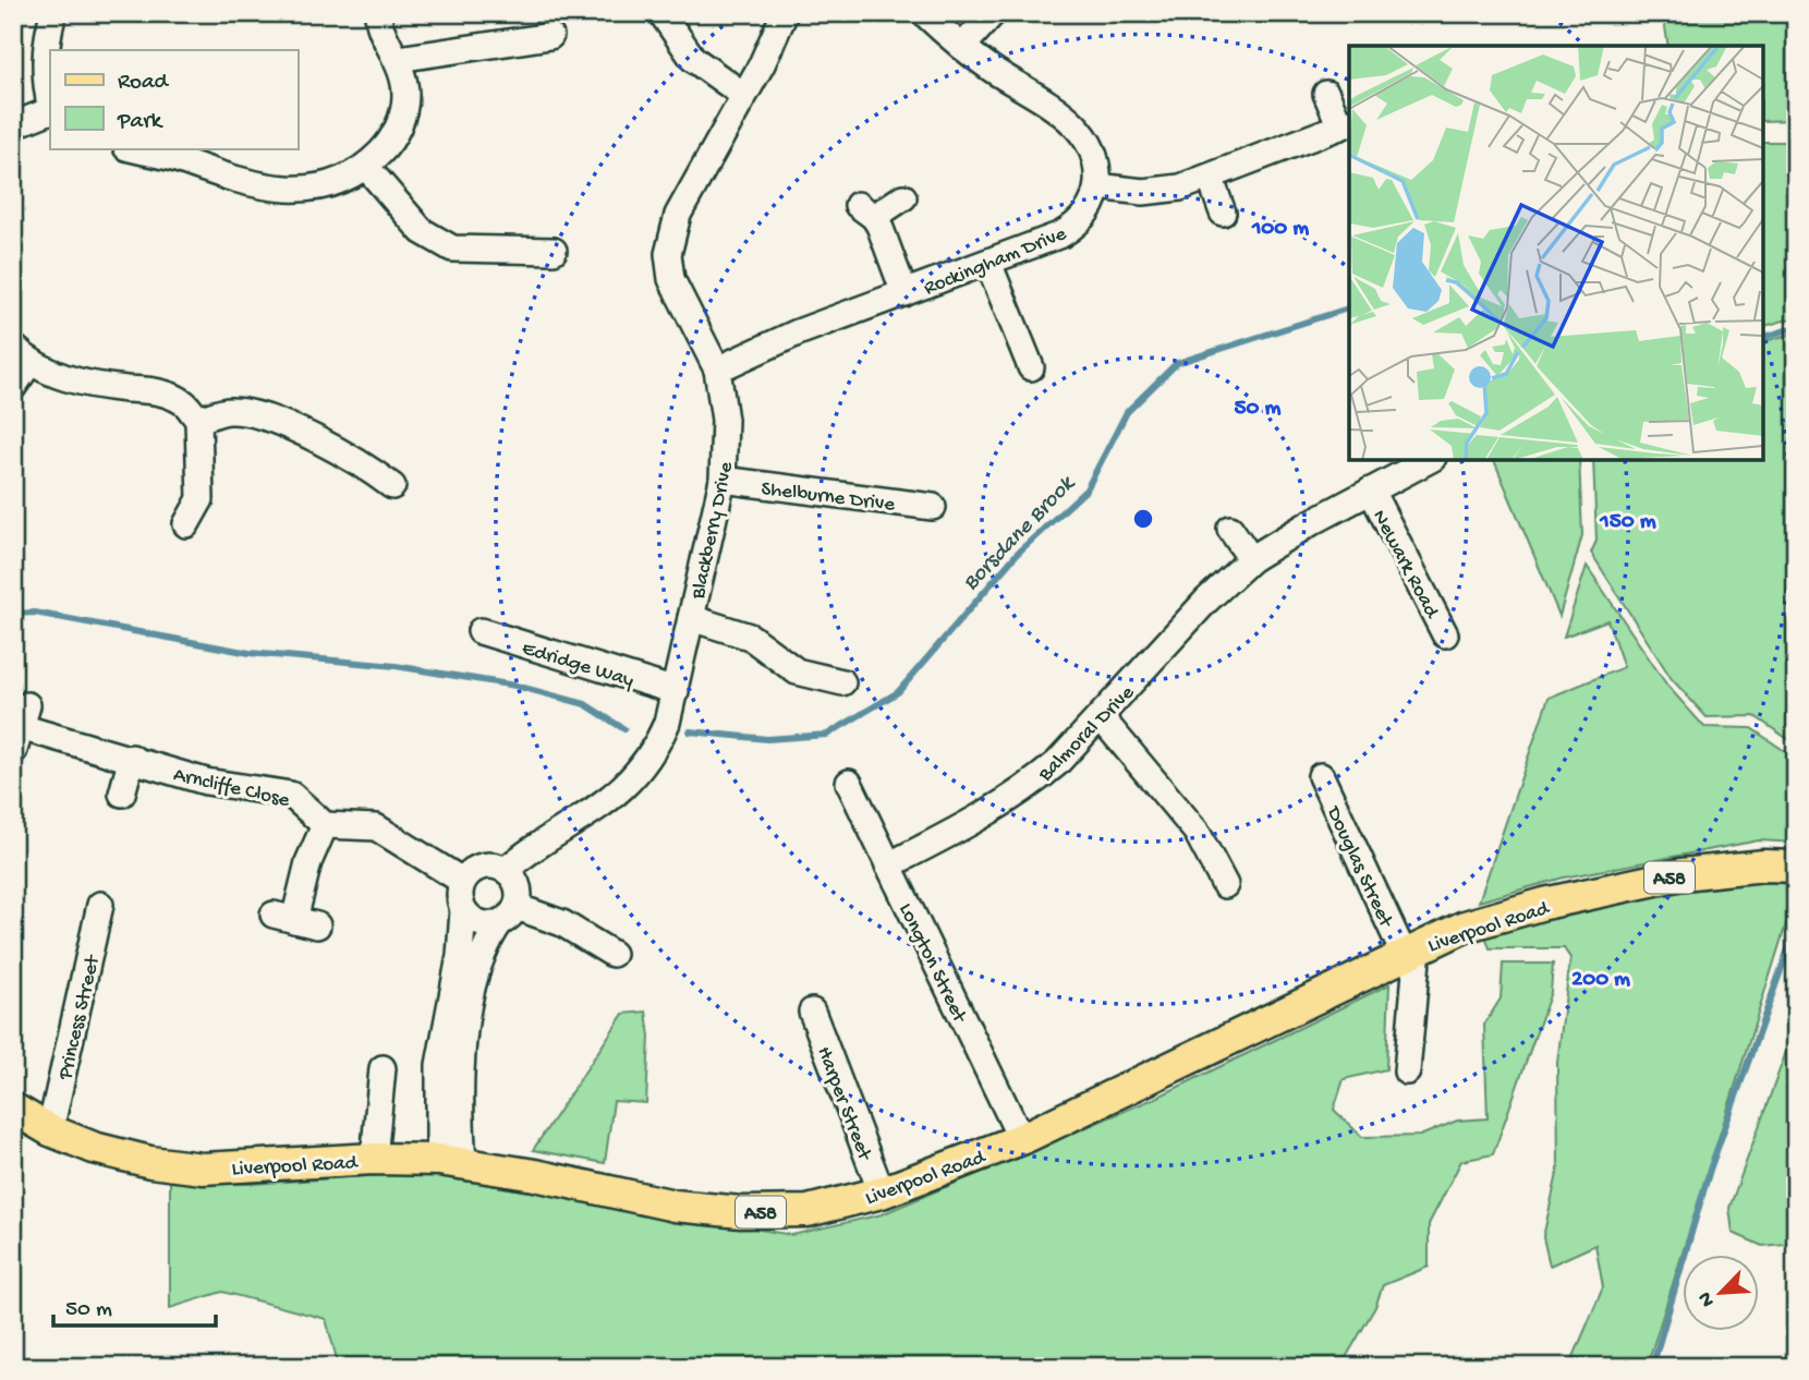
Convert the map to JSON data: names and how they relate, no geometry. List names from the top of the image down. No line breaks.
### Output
{"streets":{"main road":["A58","Liverpool Road"],"street":["Rockingham Drive","Shelburne Drive","Blackberry Drive","Newark Road","Edridge Way","Balmoral Drive","Arncliffe Close","Douglas Street","Longton Street","Princess Street","Harper Street"]},"crossings":[["Rockingham Drive","Blackberry Drive"],["Shelburne Drive","Blackberry Drive"],["Blackberry Drive","Edridge Way"],["Newark Road","Balmoral Drive"],["Balmoral Drive","Longton Street"],["Douglas Street","Liverpool Road"],["Liverpool Road","Longton Street"],["Liverpool Road","Princess Street"],["Liverpool Road","Harper Street"]],"water":["Borsdane Brook"],"legend":["Road","Park"],"scale_bar":"50 m","north":"bottom left","rings":["100 m","50 m","150 m","200 m"]}
